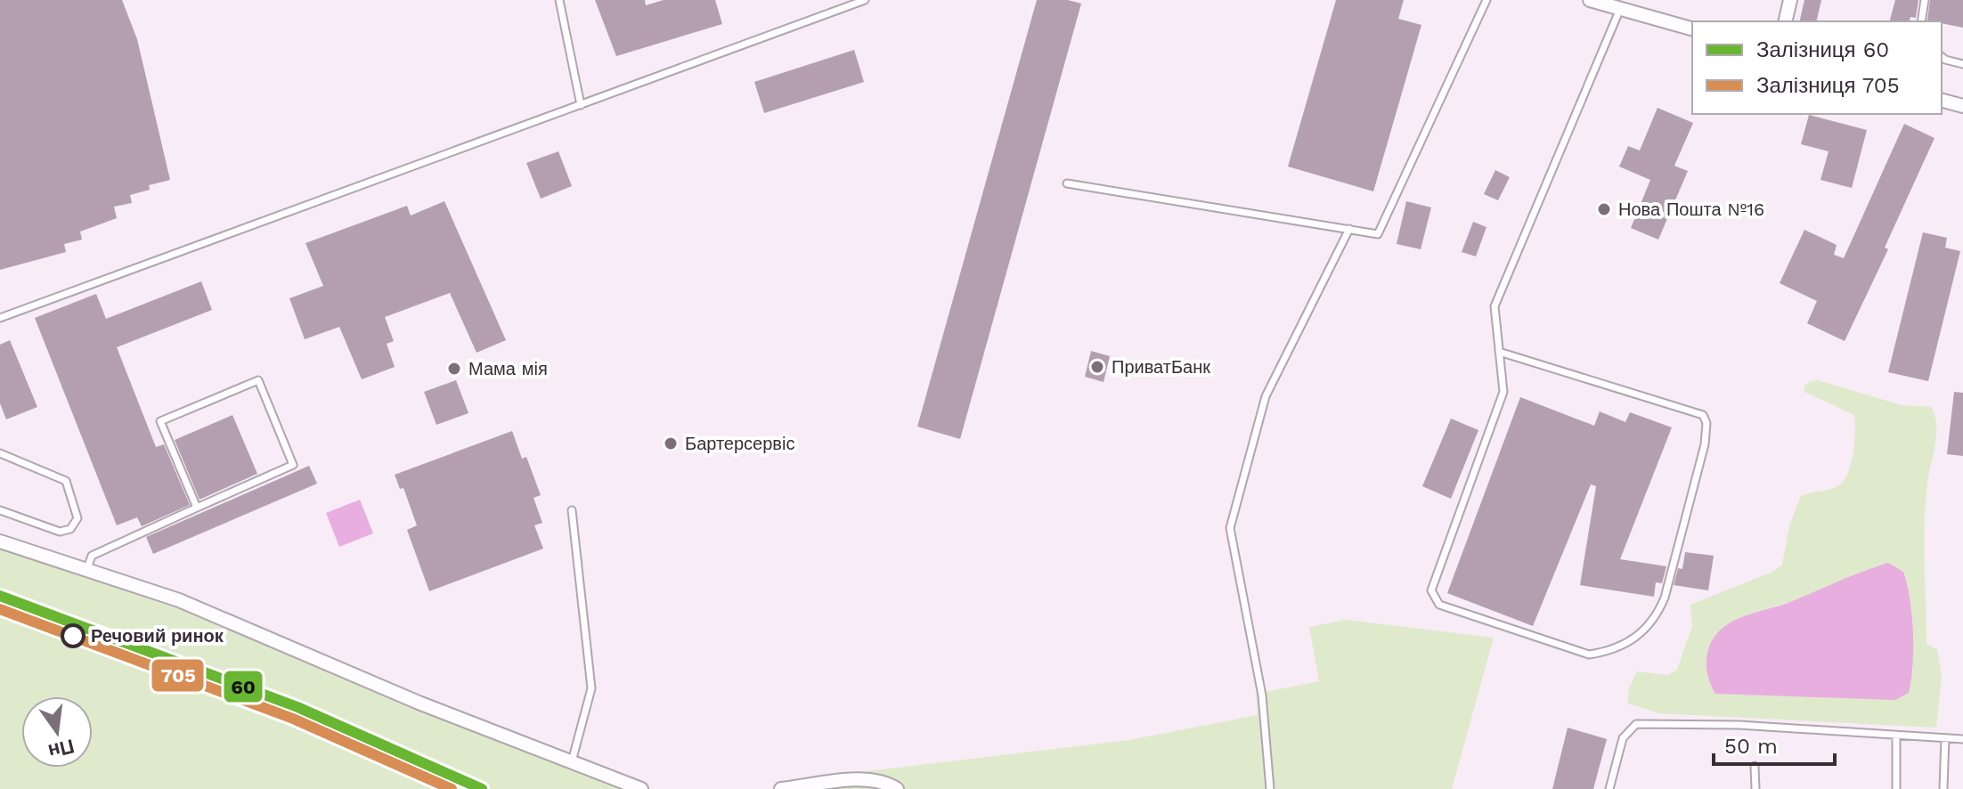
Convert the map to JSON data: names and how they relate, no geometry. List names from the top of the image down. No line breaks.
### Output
{"places":["Нова Пошта №16","ПриватБанк","Мама мія","Бартерсервіс","Речовий ринок"],"lines":["rail line 60","rail line 705"],"legend":["Залізниця 60","Залізниця 705"],"scale_bar":"50 m","north":"bottom"}
